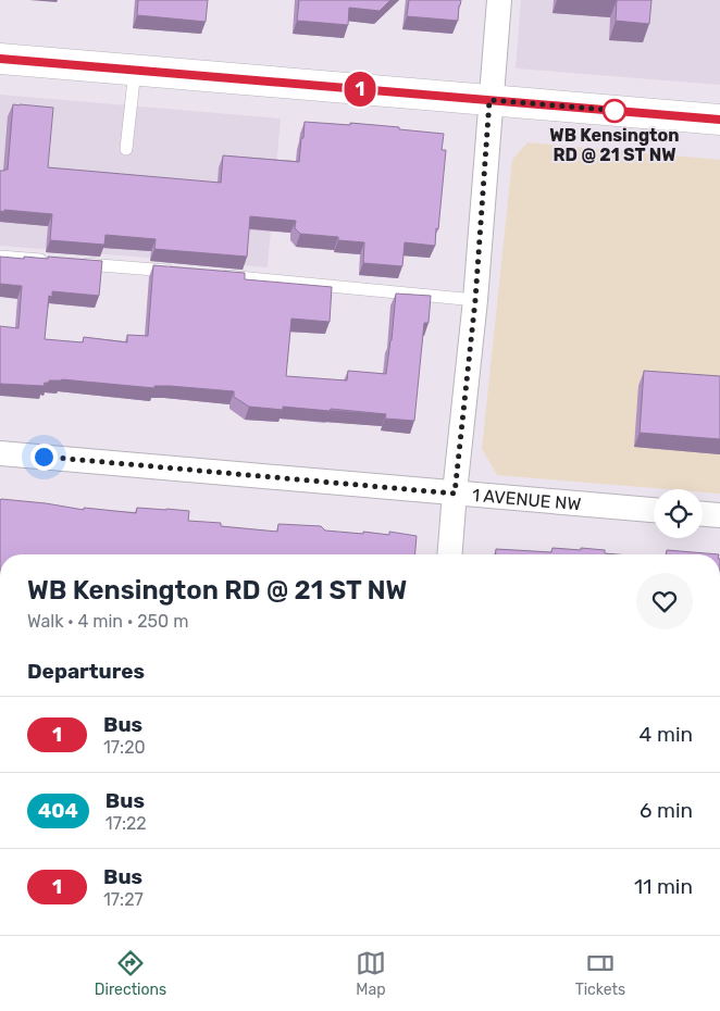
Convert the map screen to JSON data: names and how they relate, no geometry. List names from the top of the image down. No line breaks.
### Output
{"streets":{"street":["1 AVENUE NW"]},"places":["WB Kensington RD @ 21 ST NW"],"lines":["bus line 1"],"page":{"on_map":"1","heading":[["WB Kensington RD @ 21 ST NW","Walk · 4 min · 250 m"],"Departures"],"list":[{"mark":"1","name":"Bus","note":"17:20","value":"4 min"},{"mark":"404","name":"Bus","note":"17:22","value":"6 min"},{"mark":"1","name":"Bus","note":"17:27","value":"11 min"}],"tabs":["Directions","Map","Tickets"]}}
